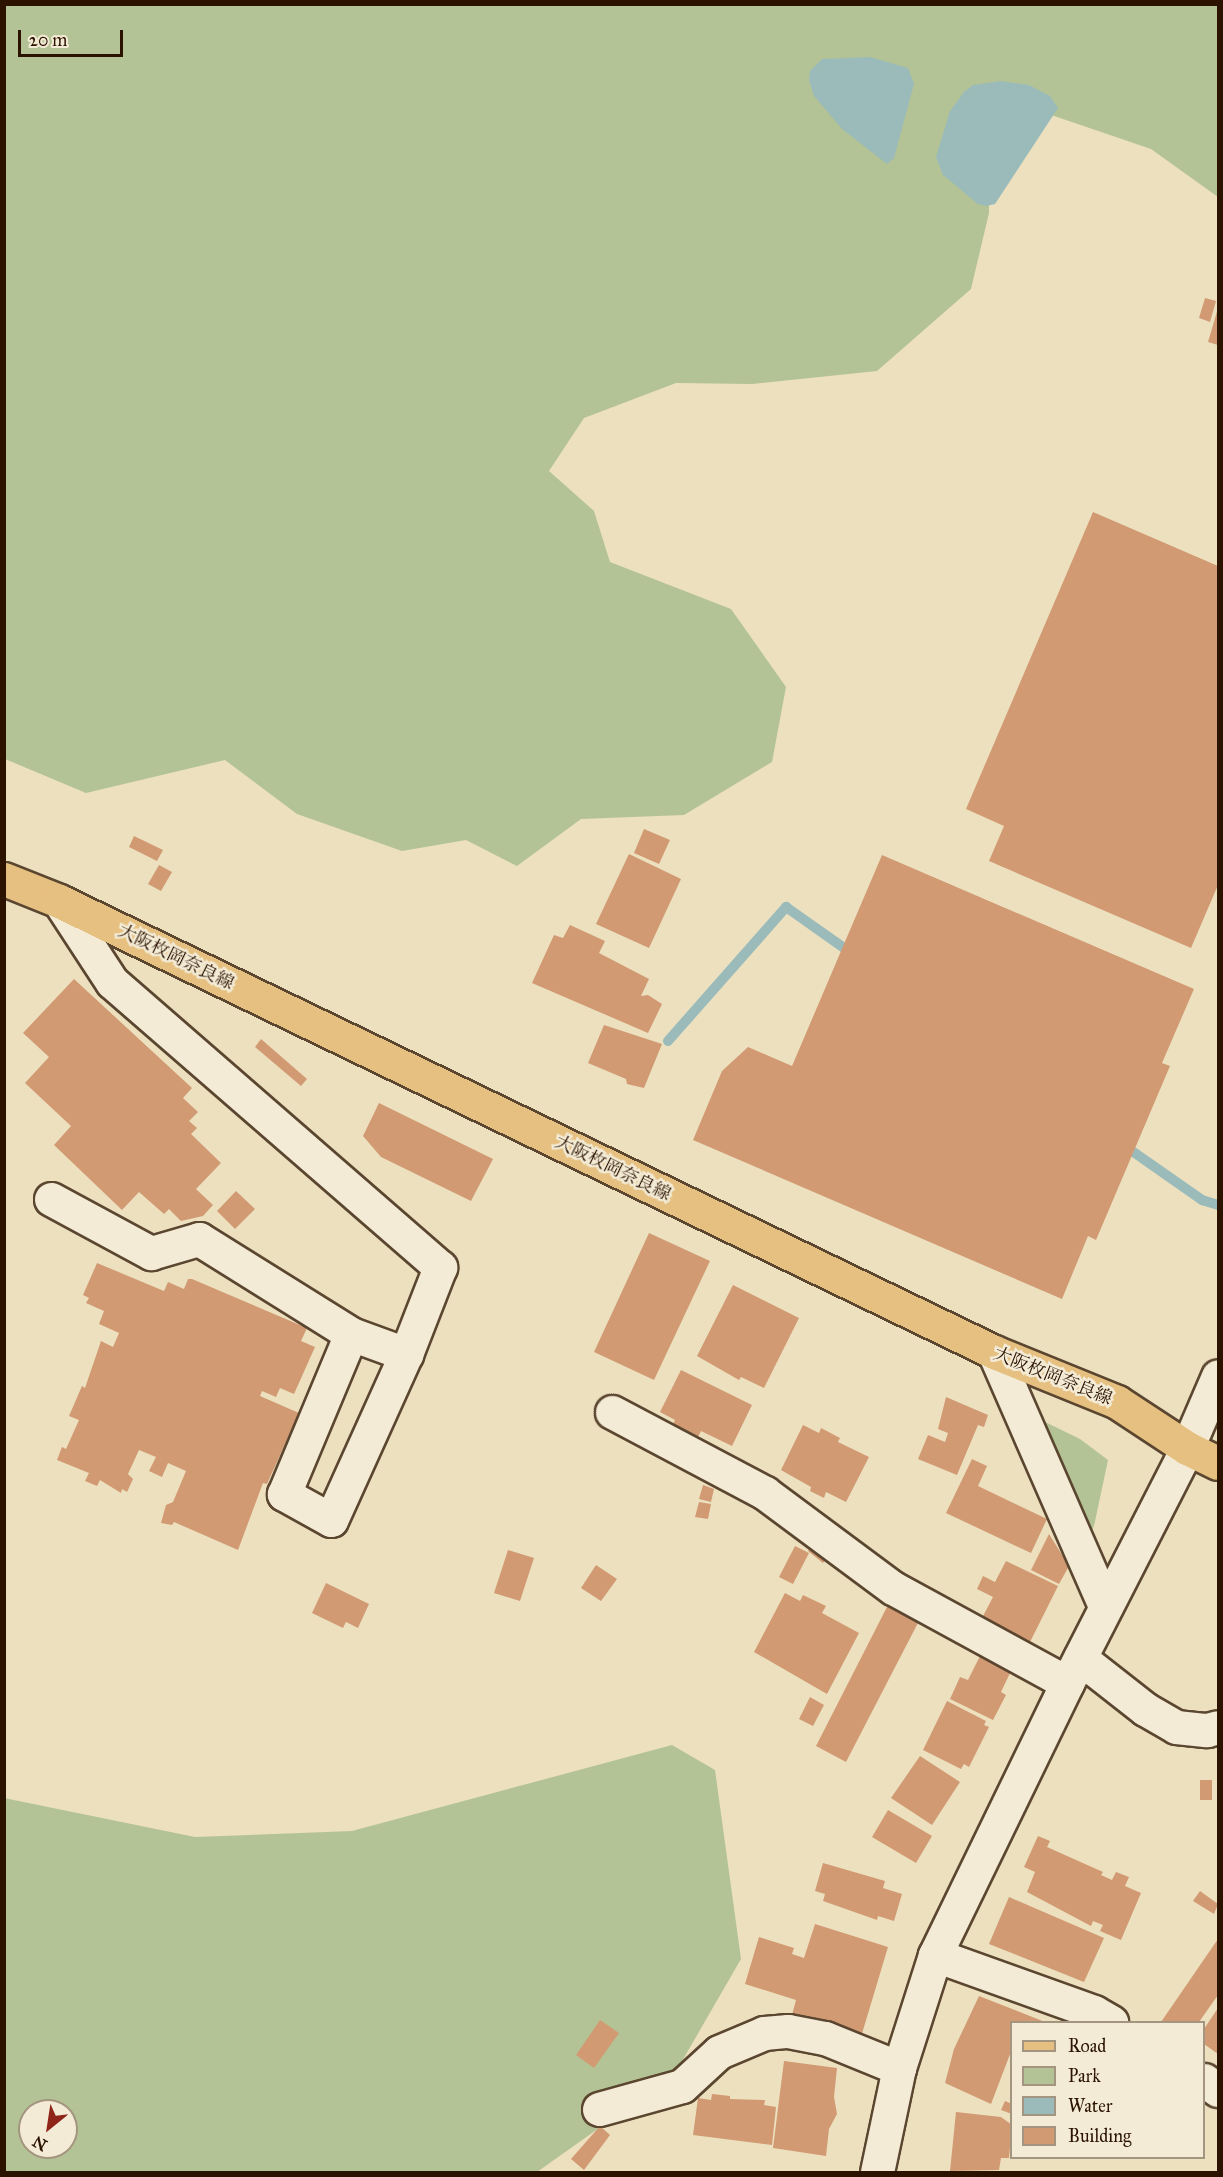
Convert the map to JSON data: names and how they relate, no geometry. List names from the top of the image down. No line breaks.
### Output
{"streets":{"main road":["大阪枚岡奈良線"]},"legend":["Road","Park","Water","Building"],"scale_bar":"20 m","north":"bottom left"}
